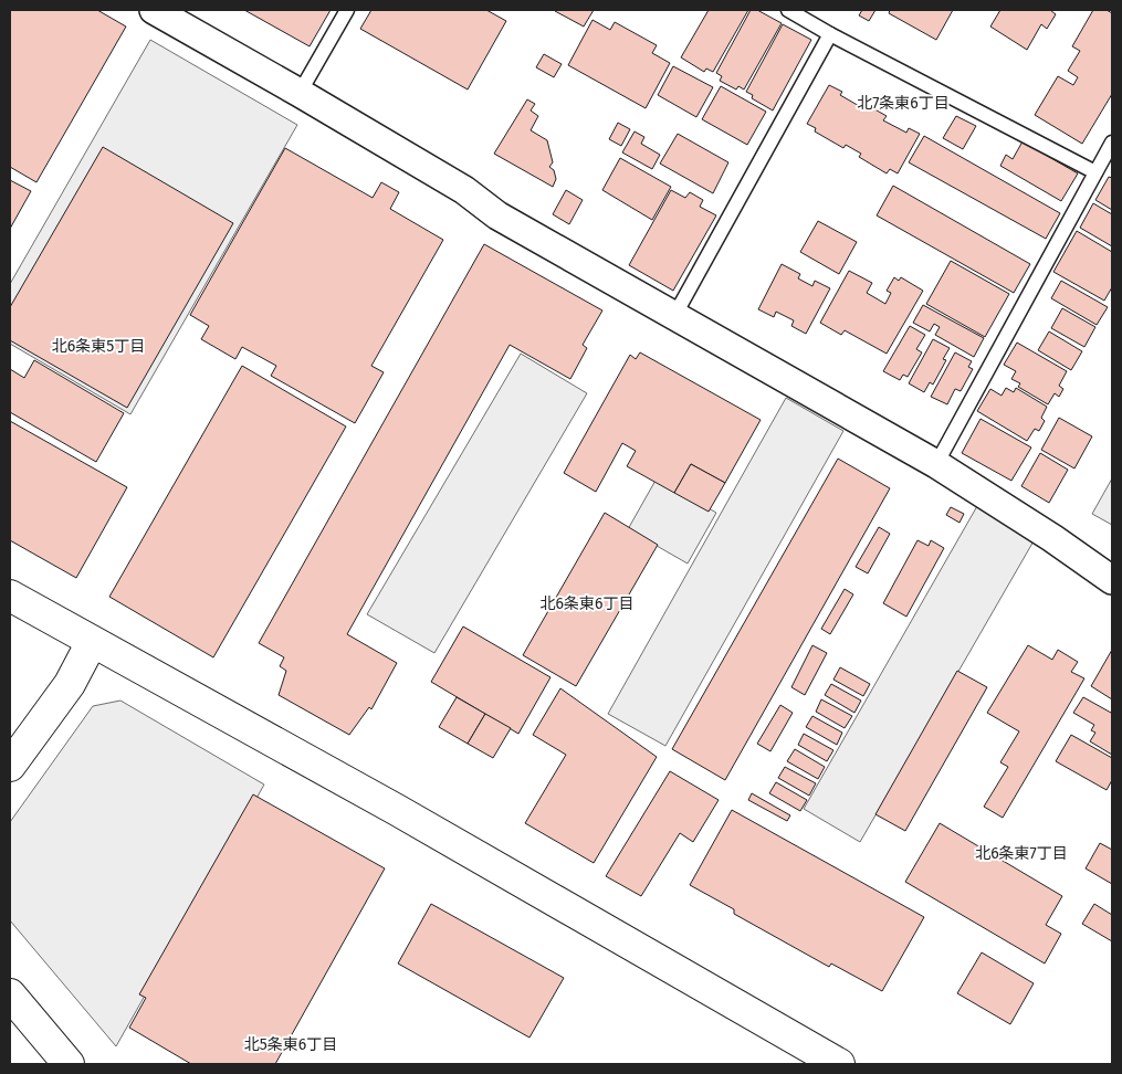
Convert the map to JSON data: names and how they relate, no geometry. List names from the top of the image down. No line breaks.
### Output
{"districts":["北7条東6丁目","北6条東5丁目","北6条東6丁目","北6条東7丁目","北5条東6丁目"]}
